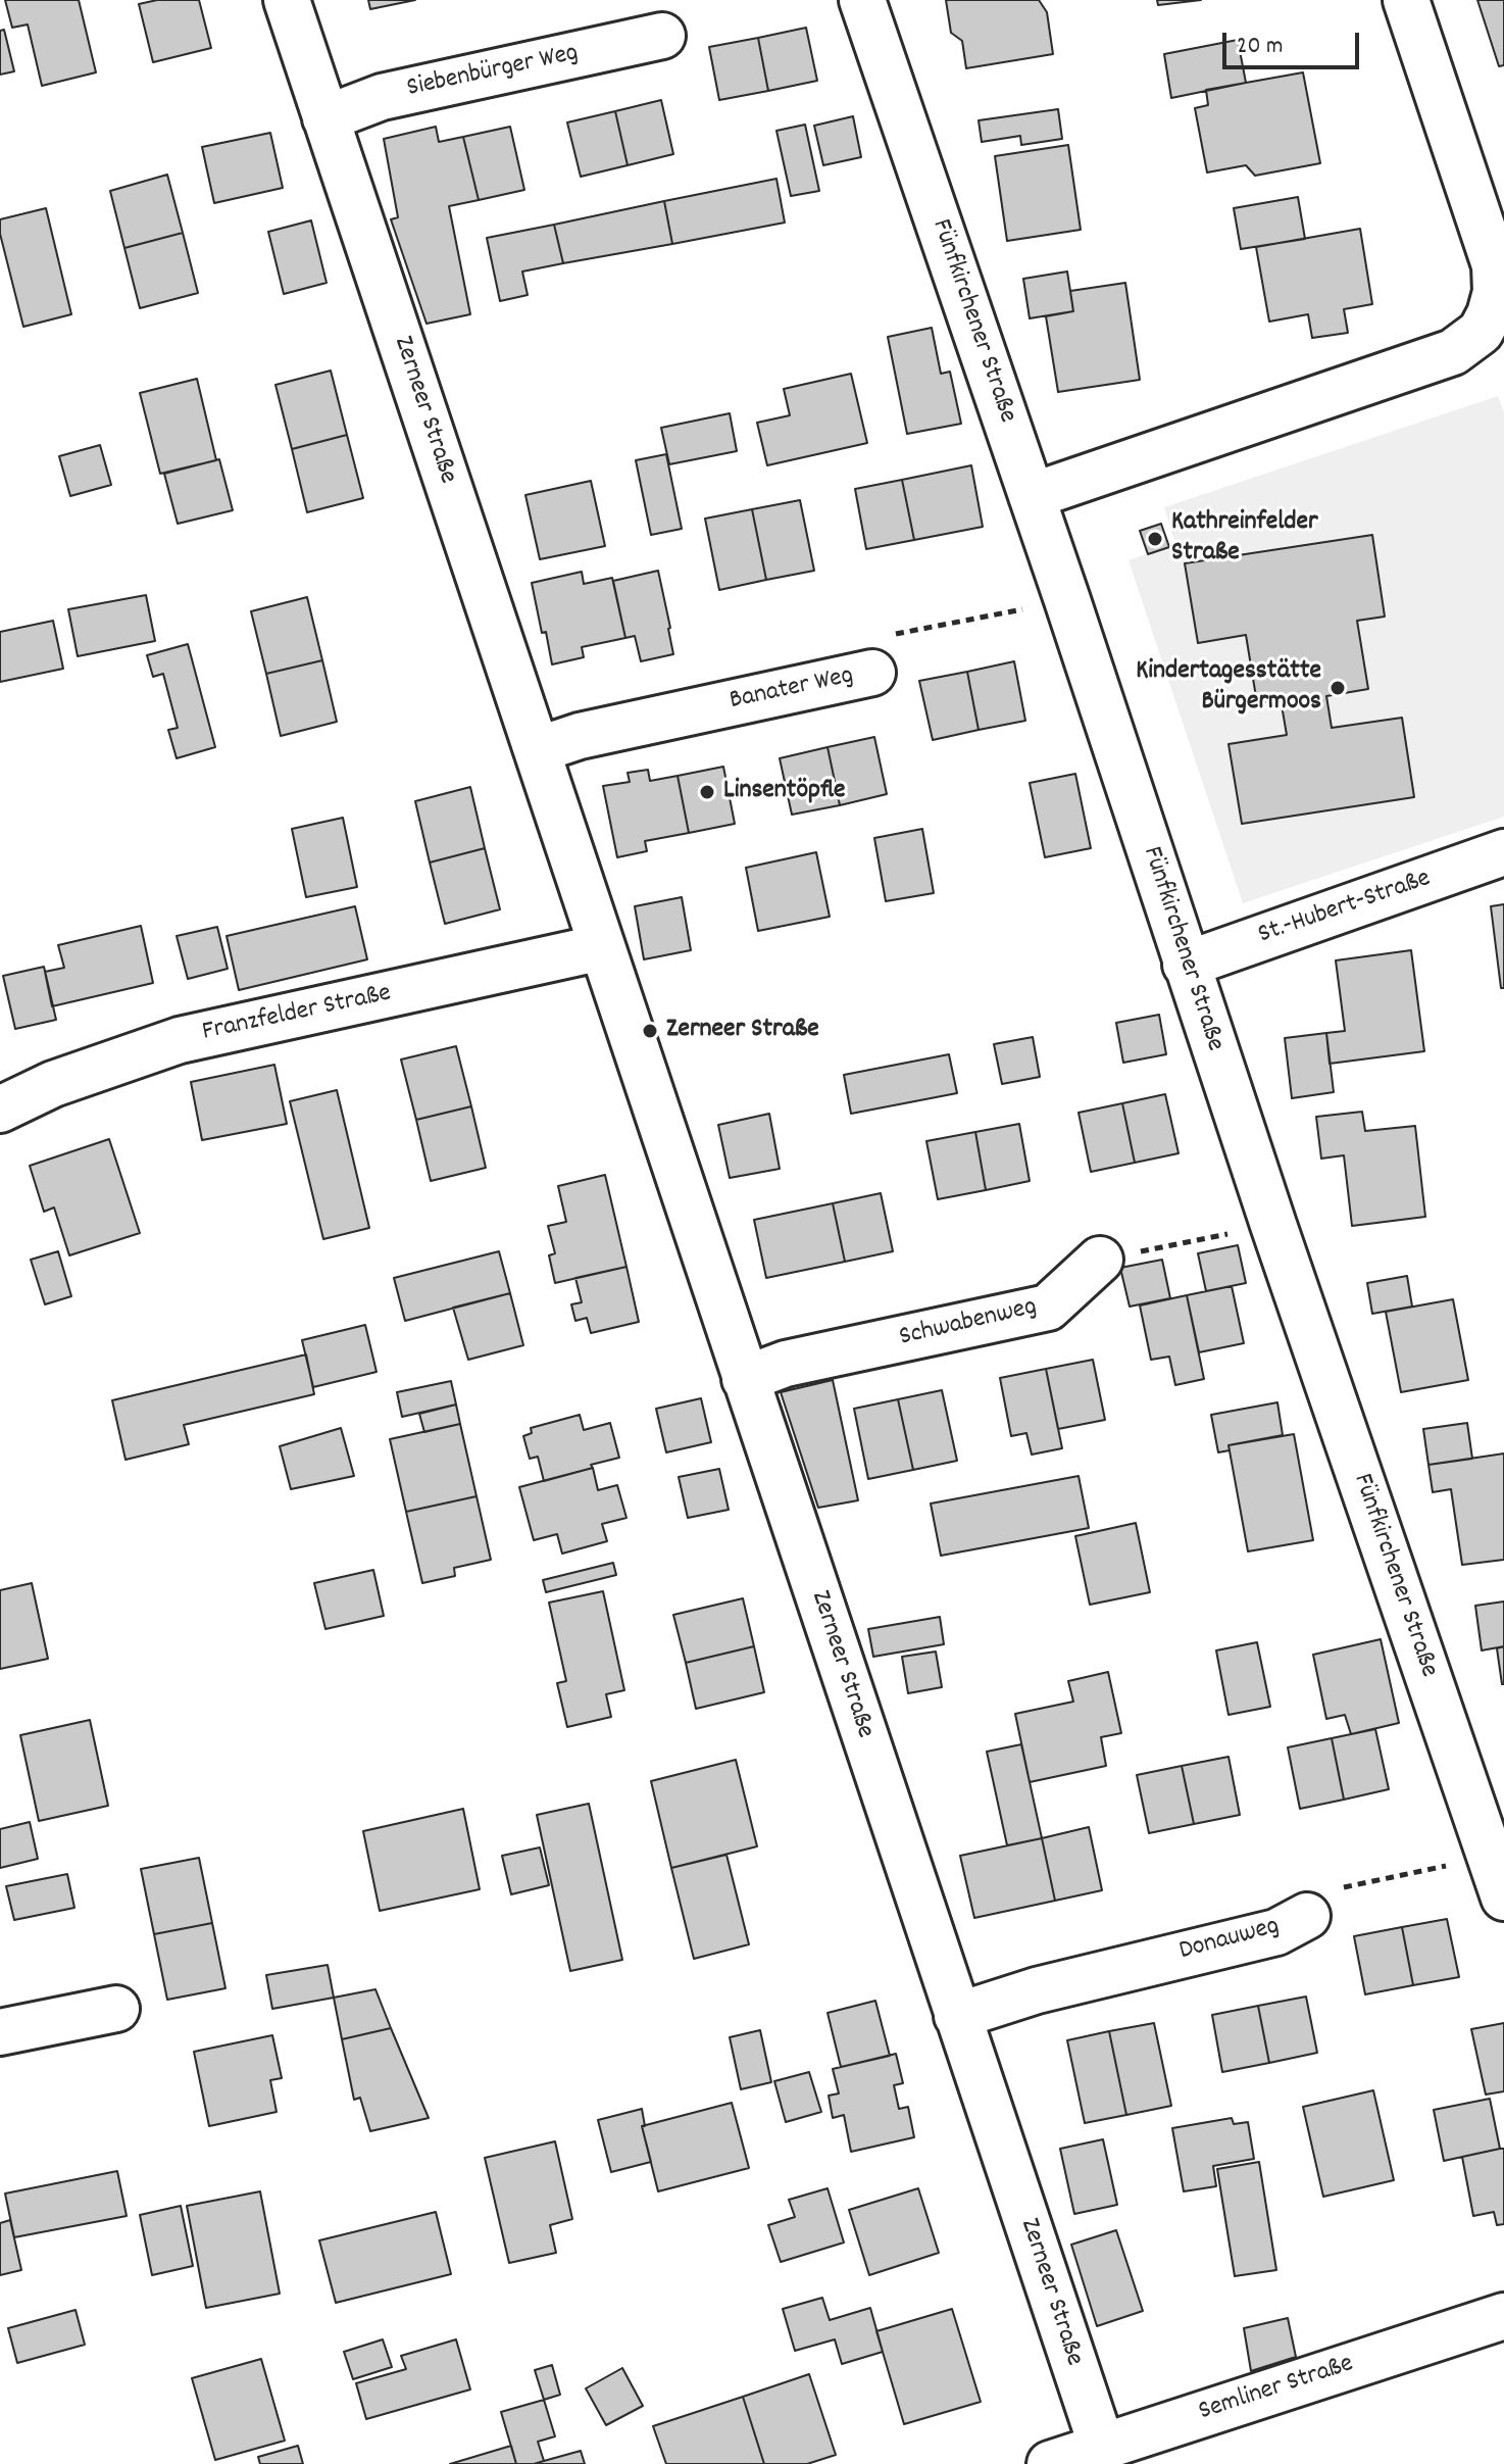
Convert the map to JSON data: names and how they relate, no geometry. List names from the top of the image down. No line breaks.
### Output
{"streets":{"street":["Siebenbürger Weg","Fünfkirchener Straße","Zerneer Straße","Banater Weg","St.-Hubert-Straße","Franzfelder Straße","Schwabenweg","Donauweg","Semliner Straße"]},"crossings":[["Siebenbürger Weg","Zerneer Straße"],["Fünfkirchener Straße","Banater Weg"],["Fünfkirchener Straße","St.-Hubert-Straße"],["Fünfkirchener Straße","Donauweg"],["Zerneer Straße","Banater Weg"],["Zerneer Straße","Franzfelder Straße"],["Zerneer Straße","Schwabenweg"],["Zerneer Straße","Donauweg"],["Zerneer Straße","Semliner Straße"]],"places":["Kathreinfelder Straße","Kindertagesstätte Bürgermoos","Linsentöpfle","Zerneer Straße"],"scale_bar":"20 m"}
